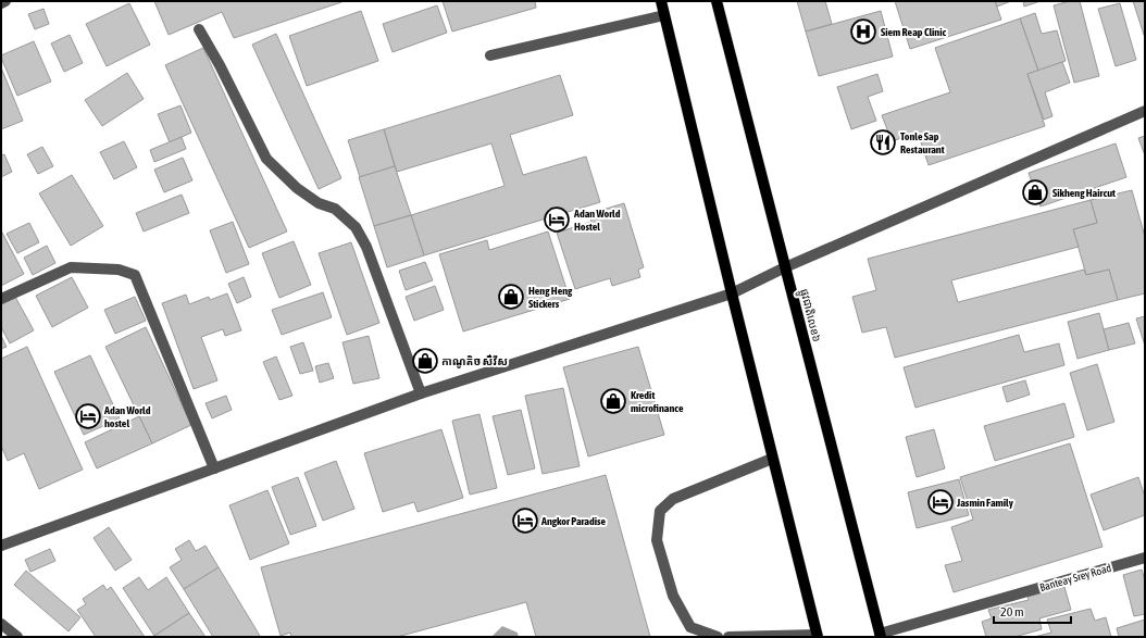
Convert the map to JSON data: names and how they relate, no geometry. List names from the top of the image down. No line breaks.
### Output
{"streets":{"main road":["ផ្លូវជាតិលេខ៦"],"street":["Banteay Srey Road"]},"crossings":[["ផ្លូវជាតិលេខ៦","Banteay Srey Road"]],"places":{"hospital":["Siem Reap Clinic"],"restaurant":["Tonle Sap Restaurant"],"shop":["Sikheng Haircut","Heng Heng Stickers","កាណូតិច សឺវីស","Kredit microfinance"],"hotel":["Adan World Hostel","Adan World hostel","Jasmin Family","Angkor Paradise"]},"scale_bar":"20 m"}
